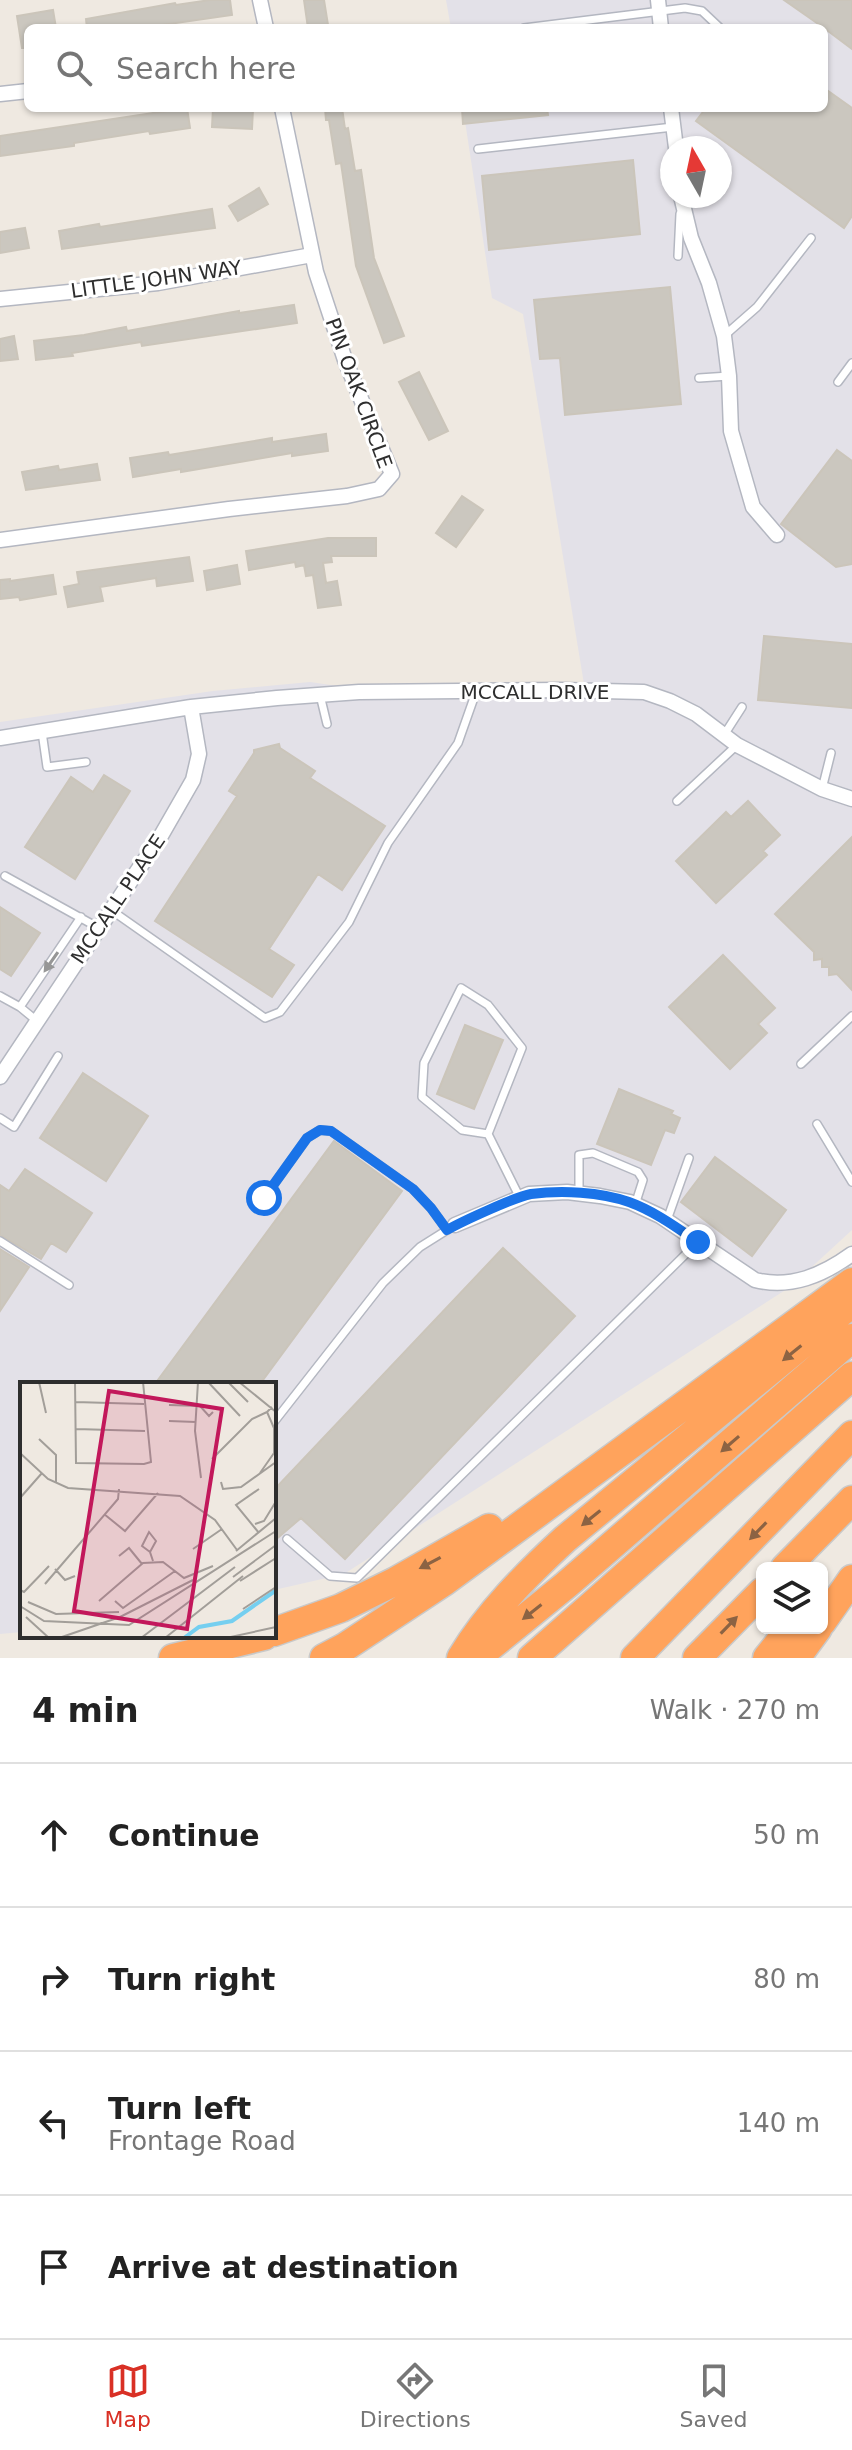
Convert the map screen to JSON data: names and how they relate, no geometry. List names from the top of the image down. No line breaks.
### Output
{"streets":{"street":["LITTLE JOHN WAY","PIN OAK CIRCLE","MCCALL DRIVE","MCCALL PLACE"]},"crossings":[["LITTLE JOHN WAY","PIN OAK CIRCLE"],["MCCALL DRIVE","MCCALL PLACE"]],"north":"top","page":{"search":"Search here","heading":["4 min","Walk · 270 m"],"list":[["Continue","50 m"],["Turn right","80 m"],["Turn left","Frontage Road","140 m"],"Arrive at destination"],"nav":["Map","Directions","Saved"]}}
